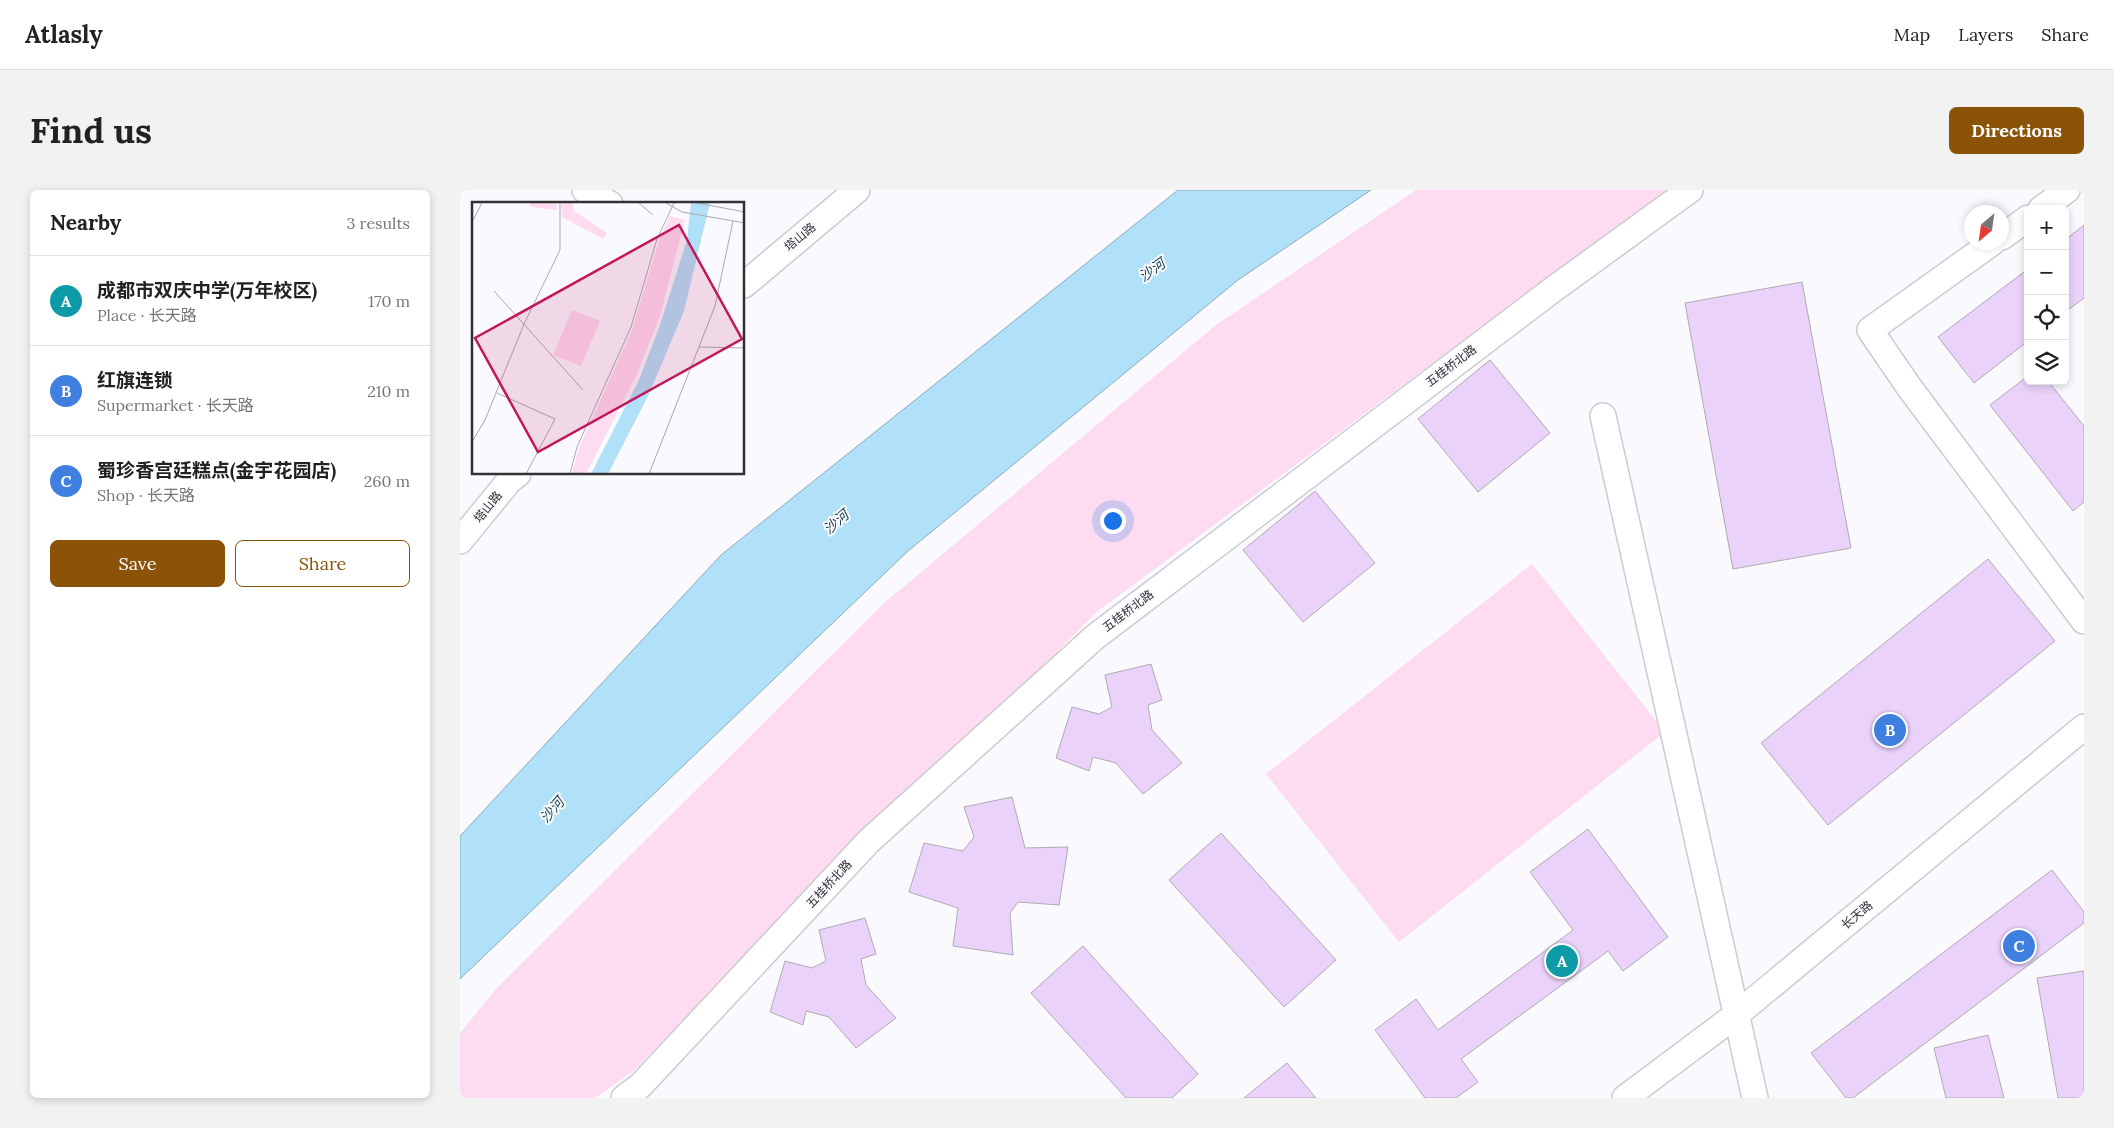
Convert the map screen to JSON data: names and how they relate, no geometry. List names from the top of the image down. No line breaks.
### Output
{"streets":{"street":["塔山路","五桂桥北路","长天路"]},"water":["沙河"],"north":"bottom left","page":{"header":"Atlasly","nav":["Map","Layers","Share"],"buttons":["Directions",["Save","Share"]],"title":"Find us","heading":["Nearby","3 results"],"map_buttons":["+","−"],"list":[{"mark":"A","name":"成都市双庆中学(万年校区)","note":"Place · 长天路","value":"170 m"},{"mark":"B","name":"红旗连锁","note":"Supermarket · 长天路","value":"210 m"},{"mark":"C","name":"蜀珍香宫廷糕点(金宇花园店)","note":"Shop · 长天路","value":"260 m"}],"pins":["B","C","A"]}}
